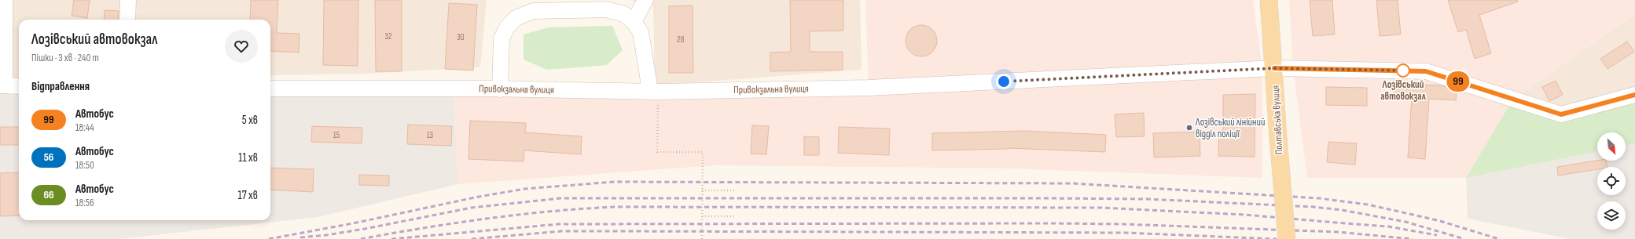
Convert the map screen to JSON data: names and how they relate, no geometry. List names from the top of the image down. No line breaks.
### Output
{"streets":{"main road":["Полтавська вулиця"],"street":["Привокзальна вулиця"]},"crossings":[["Привокзальна вулиця","Полтавська вулиця"]],"places":["Лозівський автовокзал","Лозівський лінійний відділ поліції"],"lines":["bus line 99"],"house_numbers":["32","30","28","15","13"],"north":"bottom right","page":{"on_map":"99","heading":[["Лозівський автовокзал","Пішки · 3 хв · 240 m"],"Відправлення"],"list":[{"mark":"99","name":"Автобус","note":"18:44","value":"5 хв"},{"mark":"56","name":"Автобус","note":"18:50","value":"11 хв"},{"mark":"66","name":"Автобус","note":"18:56","value":"17 хв"}]}}
